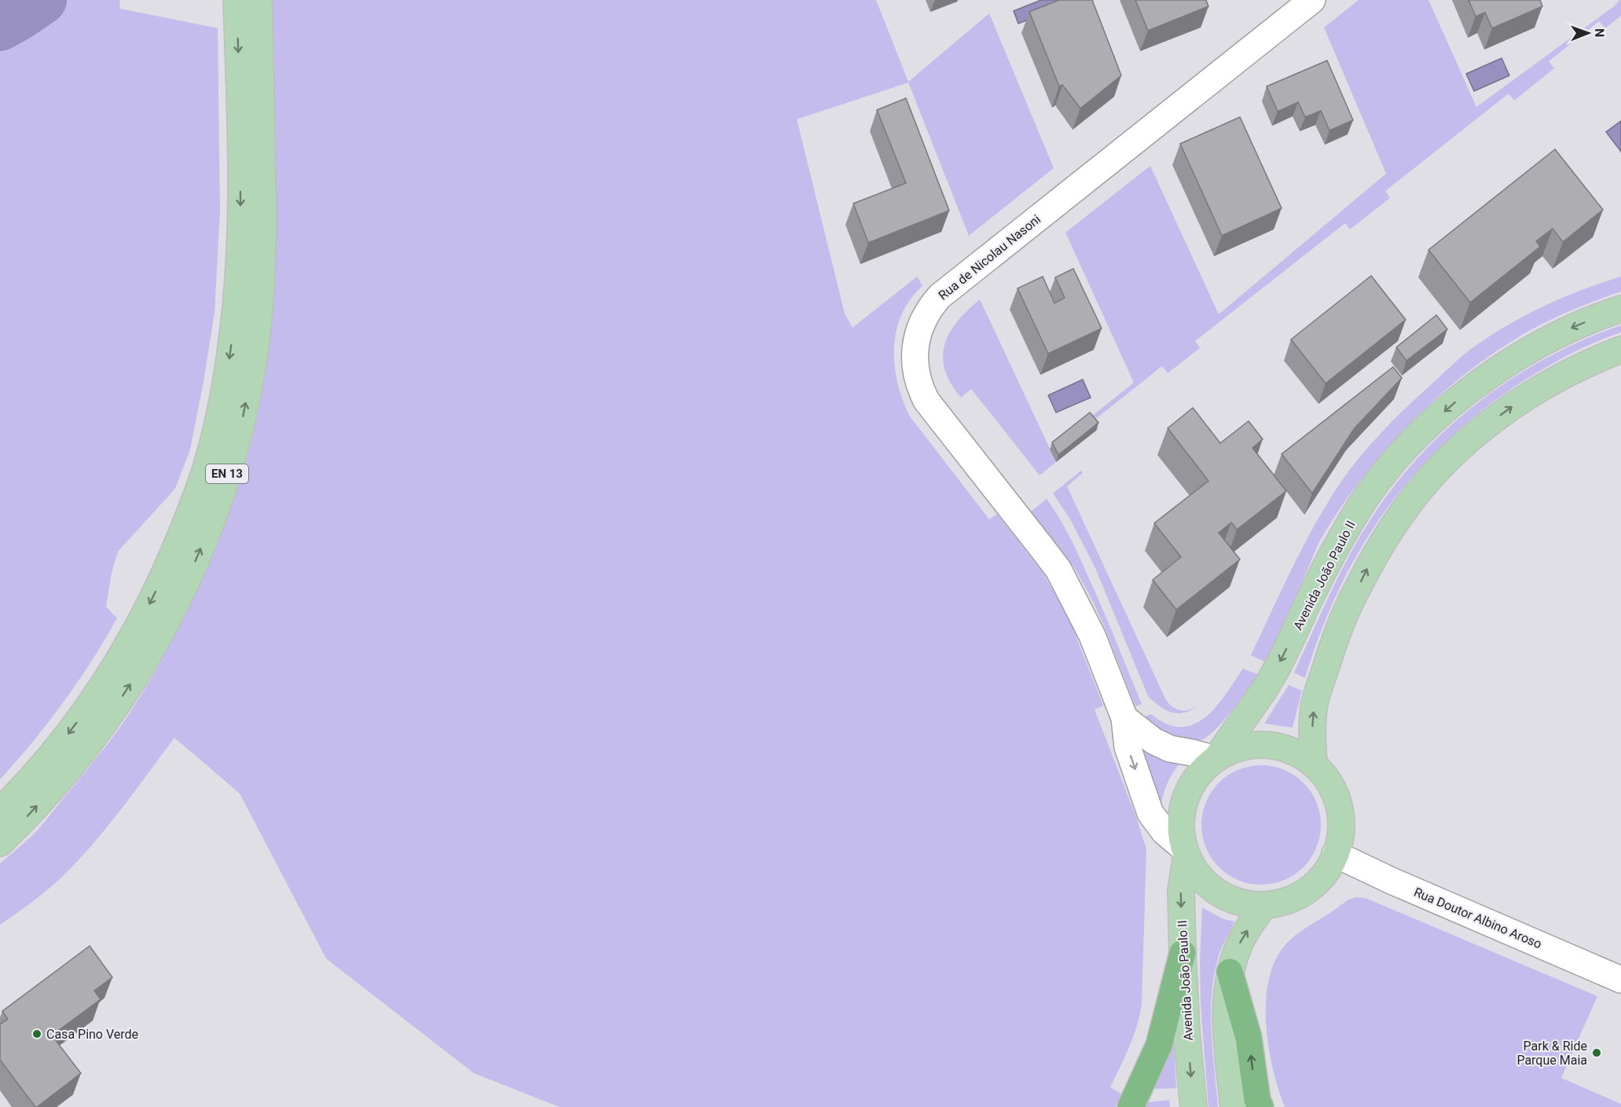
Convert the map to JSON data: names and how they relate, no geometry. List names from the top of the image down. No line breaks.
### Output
{"streets":{"main road":["EN 13","Avenida João Paulo II"],"street":["Rua de Nicolau Nasoni","Rua Doutor Albino Aroso"]},"crossings":[["Rua de Nicolau Nasoni","Avenida João Paulo II"],["Rua de Nicolau Nasoni","Rua Doutor Albino Aroso"],["Avenida João Paulo II","Rua Doutor Albino Aroso"]],"places":["Casa Pino Verde","Park & Ride Parque Maia"],"north":"right"}
